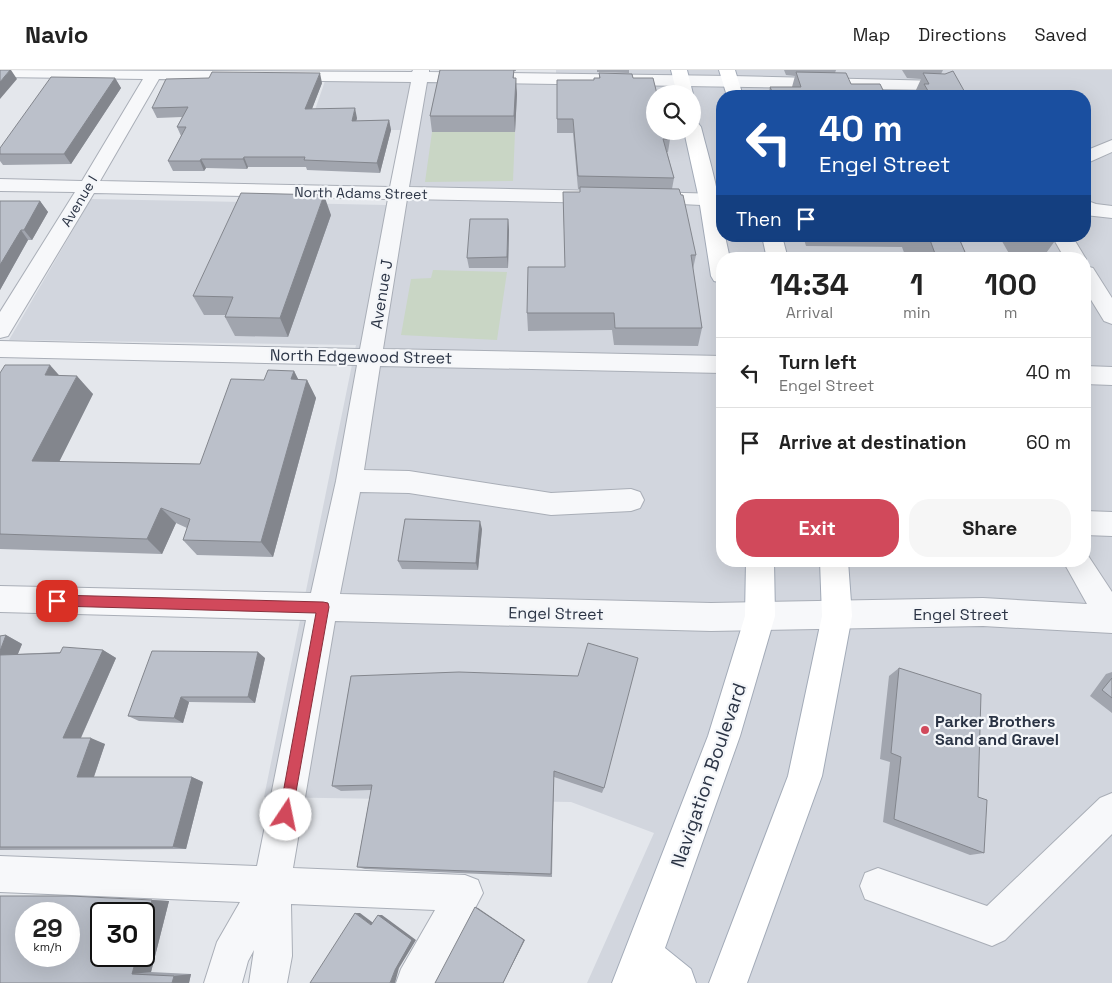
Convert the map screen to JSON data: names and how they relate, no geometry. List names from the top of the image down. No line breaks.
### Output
{"streets":{"main road":["Navigation Boulevard"],"street":["North Adams Street","Avenue I","Avenue J","North Edgewood Street","Engel Street"]},"crossings":[["North Adams Street","Avenue I"],["North Adams Street","Avenue J"],["Avenue J","North Edgewood Street"],["Avenue J","Engel Street"],["Engel Street","Navigation Boulevard"]],"places":["Parker Brothers Sand and Gravel"],"page":{"header":"Navio","nav":["Map","Directions","Saved"],"turn":["40 m","Engel Street"],"then":"Then","eta":["14:34","Arrival","1","min","100","m"],"list":[{"name":"Turn left","note":"Engel Street","value":"40 m"},{"name":"Arrive at destination","value":"60 m"}],"buttons":["Exit","Share"],"speed":"29 km/h","limit":"30"}}
